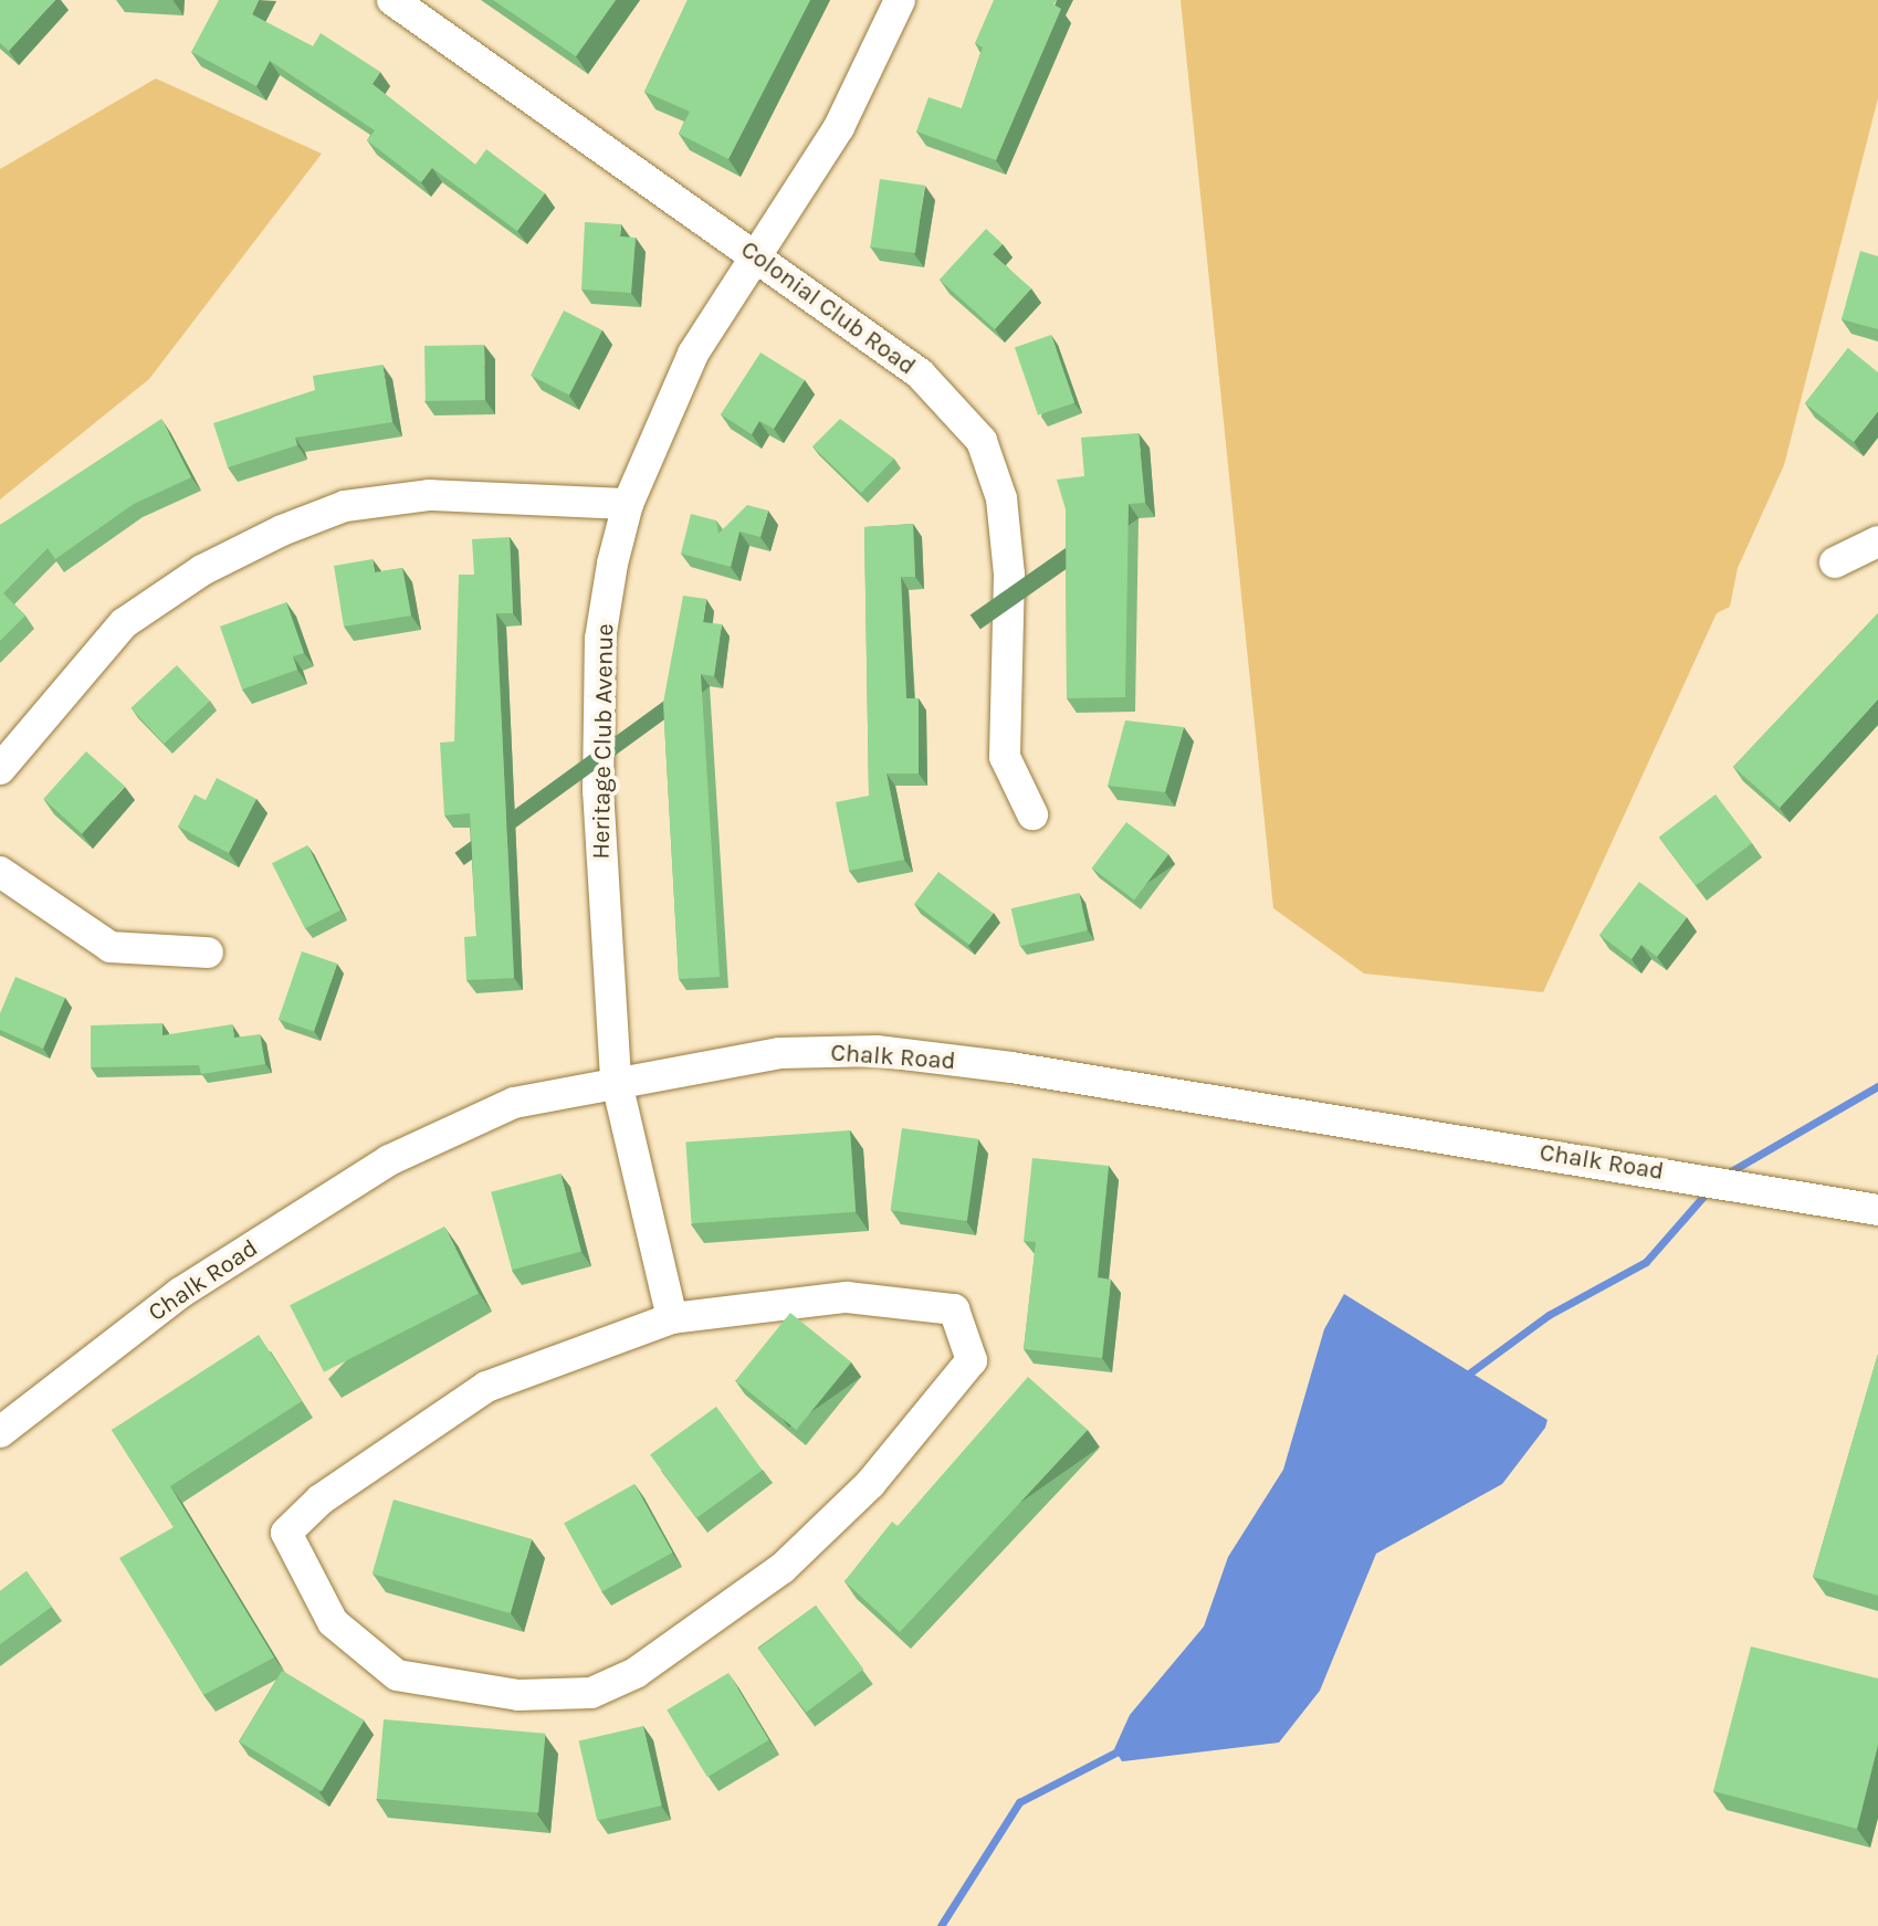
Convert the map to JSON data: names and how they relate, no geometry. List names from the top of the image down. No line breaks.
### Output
{"streets":{"street":["Colonial Club Road","Heritage Club Avenue","Chalk Road"]},"crossings":[["Colonial Club Road","Heritage Club Avenue"],["Heritage Club Avenue","Chalk Road"]]}
